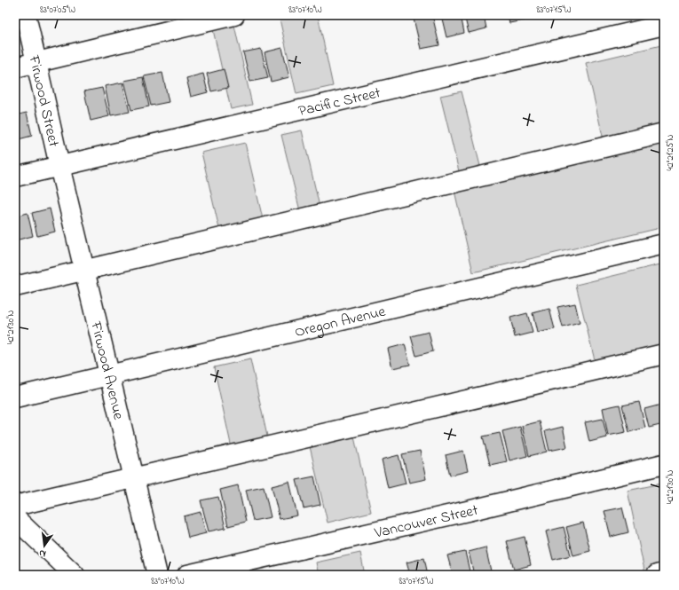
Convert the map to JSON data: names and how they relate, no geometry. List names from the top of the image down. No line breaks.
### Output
{"streets":{"street":["Pacific Street","Firwood Street","Oregon Avenue","Firwood Avenue","Vancouver Street"]},"crossings":[["Pacific Street","Firwood Street"],["Pacific Street","Firwood Avenue"],["Firwood Street","Firwood Avenue"],["Oregon Avenue","Firwood Avenue"]],"north":"bottom","coordinates":["83°07'05\"W","83°07'10\"W","83°07'15\"W","42°21'25\"N","42°21'30\"N"]}
